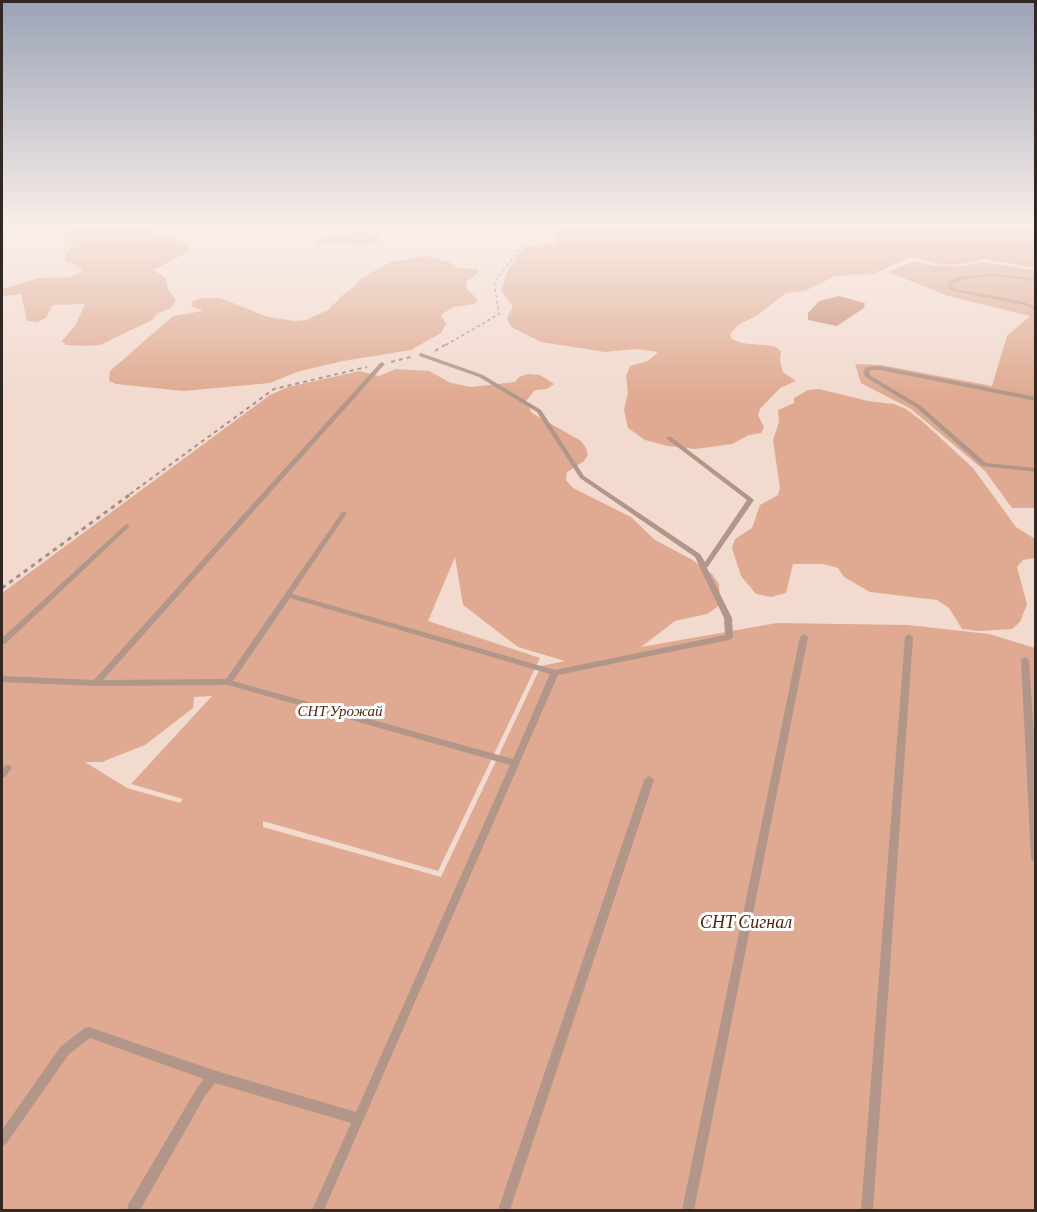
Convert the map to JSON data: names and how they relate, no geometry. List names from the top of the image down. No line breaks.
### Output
{"parks":["СНТ Урожай","СНТ Сигнал"]}
